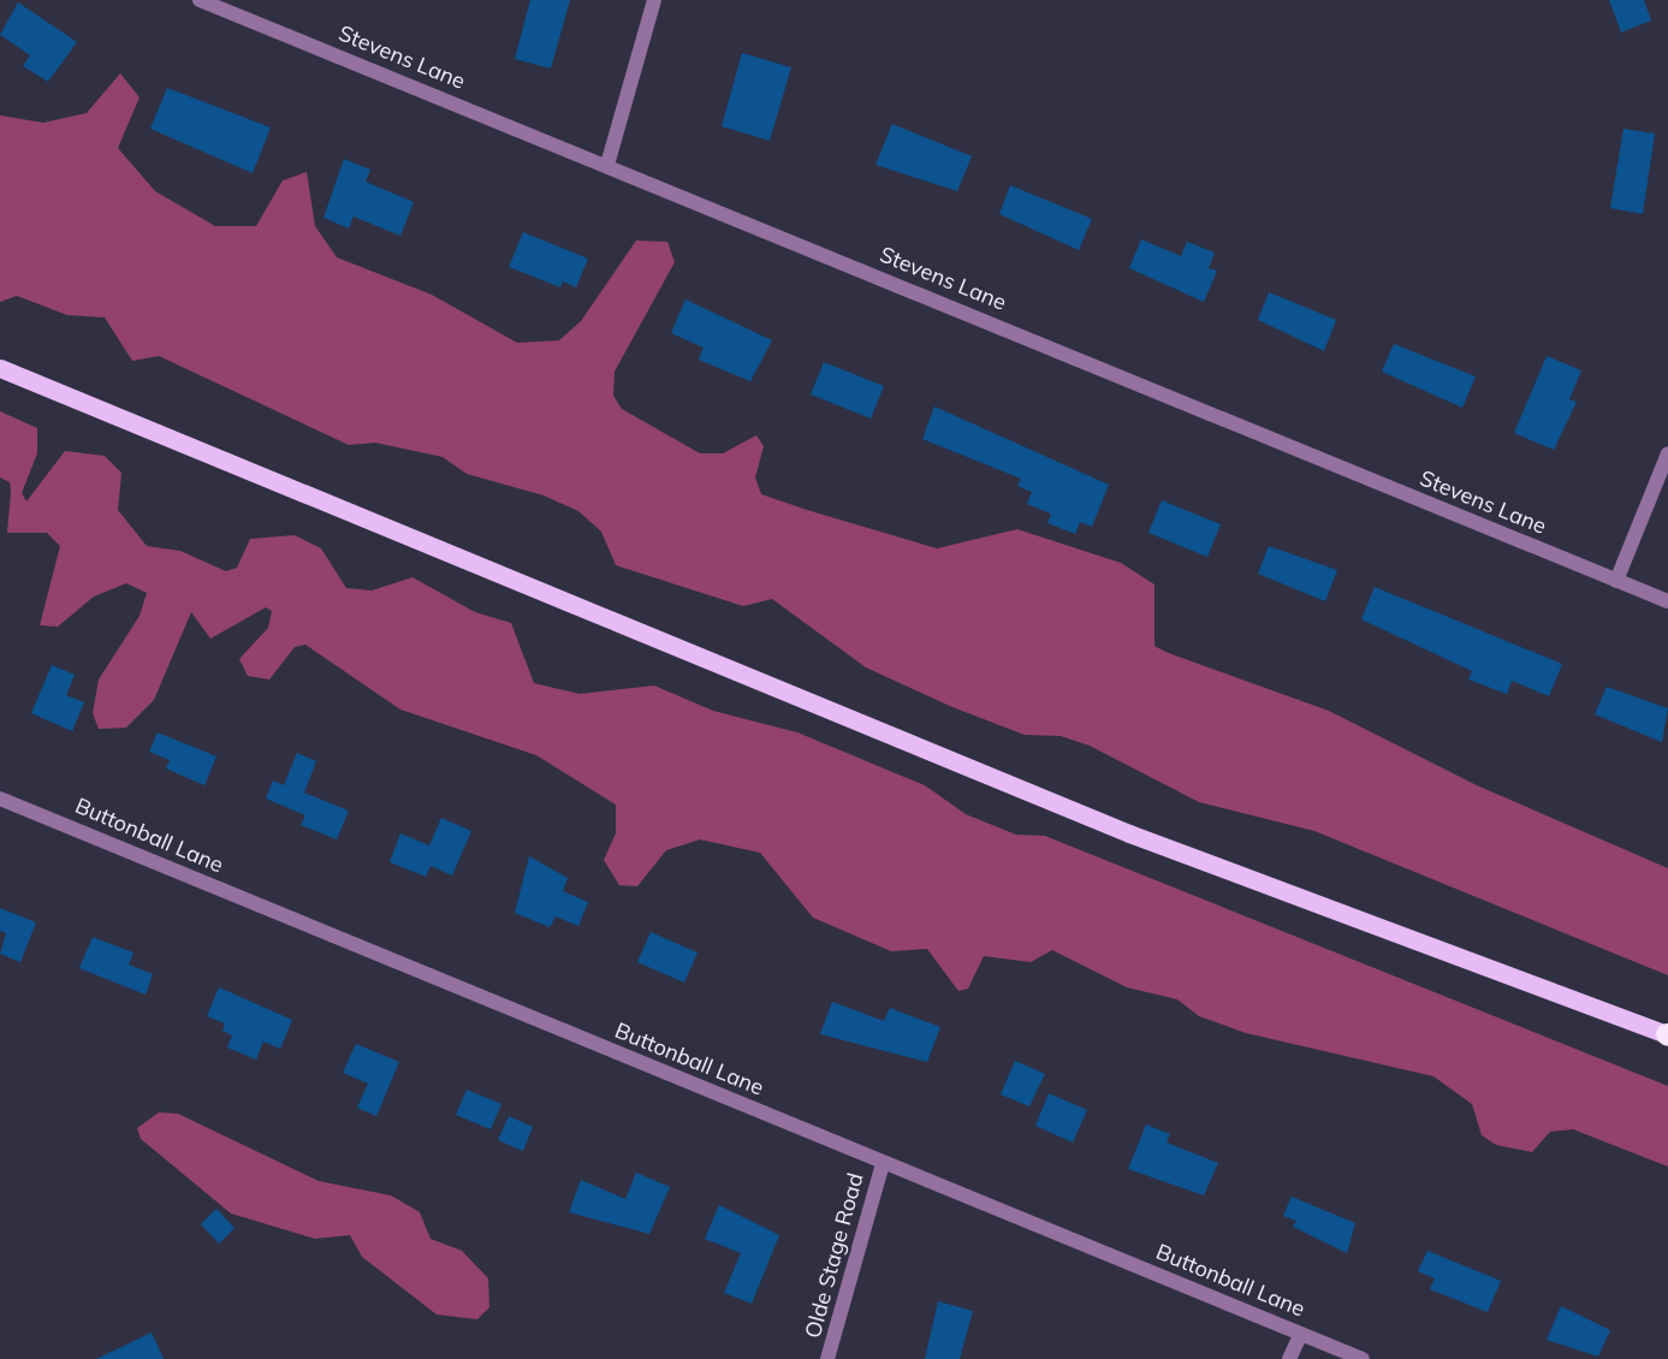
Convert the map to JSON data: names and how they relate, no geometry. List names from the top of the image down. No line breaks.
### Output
{"streets":{"street":["Stevens Lane","Buttonball Lane","Olde Stage Road"]},"crossings":[["Buttonball Lane","Olde Stage Road"]]}
